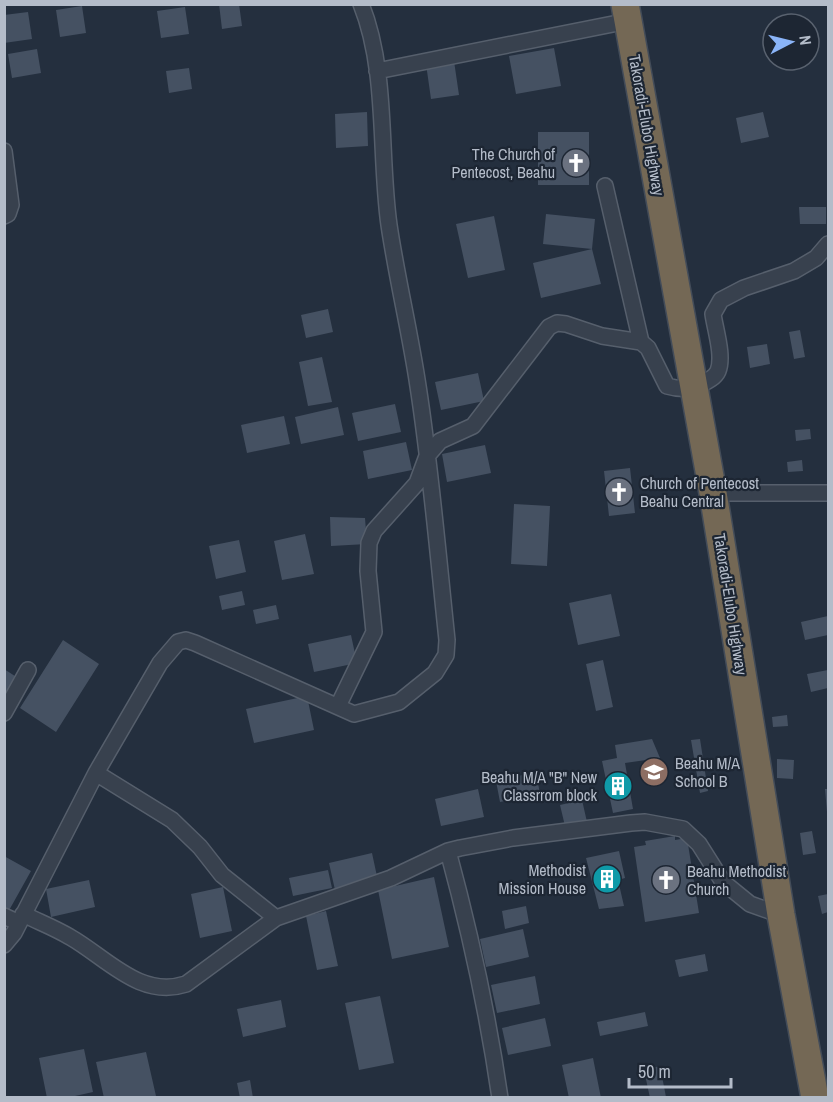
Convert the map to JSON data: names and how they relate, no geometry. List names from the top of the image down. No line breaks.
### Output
{"streets":{"highway":["Takoradi-Elubo Highway"]},"places":{"church":["The Church of Pentecost, Beahu","Church of Pentecost Beahu Central","Beahu Methodist Church"],"school or university":["Beahu M/A School B"],"building":["Beahu M/A \"B\" New Classrrom block","Methodist Mission House"]},"scale_bar":"50 m","north":"right"}
